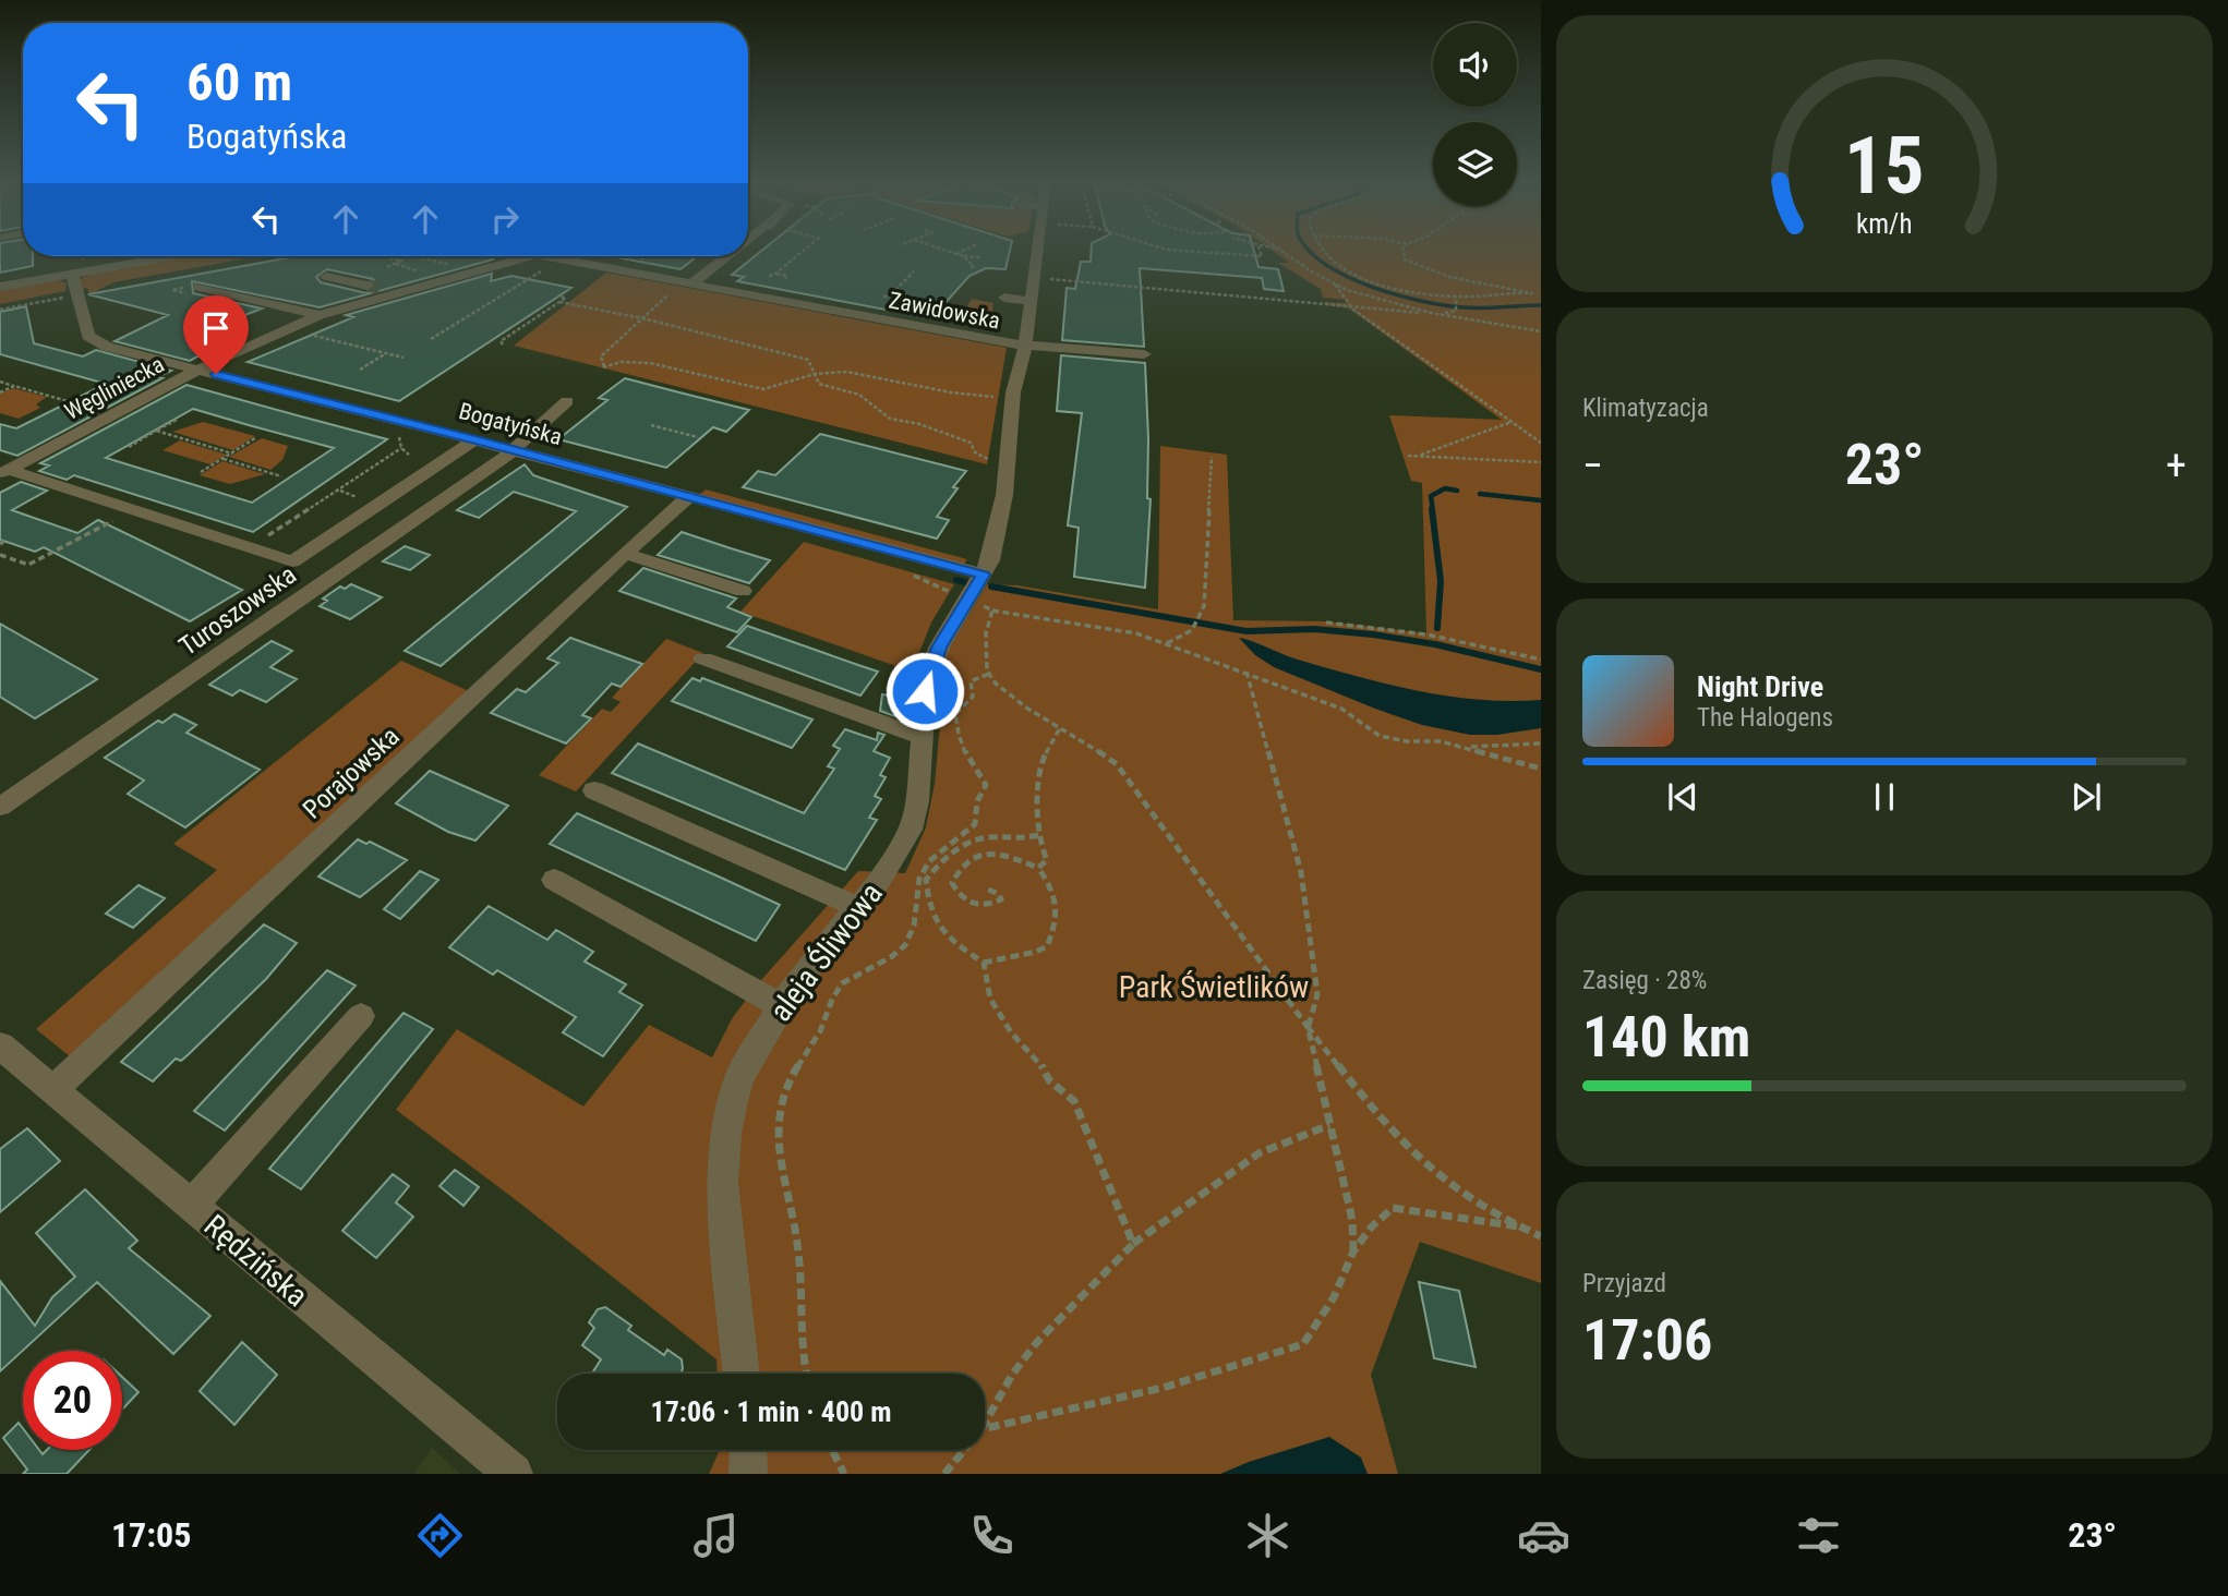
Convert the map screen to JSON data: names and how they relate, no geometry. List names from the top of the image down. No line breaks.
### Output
{"streets":{"street":["Zawidowska","Węgliniecka","Bogatyńska","Turoszowska","Porajowska","aleja Śliwowa","Rędzińska"]},"crossings":[["Zawidowska","aleja Śliwowa"],["Węgliniecka","Bogatyńska"],["Bogatyńska","Turoszowska"],["Bogatyńska","Porajowska"],["Bogatyńska","aleja Śliwowa"],["Porajowska","Rędzińska"]],"parks":["Park Świetlików"],"page":{"turn":["60 m","Bogatyńska"],"tile":["Klimatyzacja",["Zasięg · 28%","140 km"],["Przyjazd","17:06"]],"heat":["−","23°","+"],"song":["Night Drive","The Halogens"],"limit":"20","trip":"17:06 · 1 min · 400 m","tabs":["17:05","23°"],"gauge":["15","km/h"]}}
